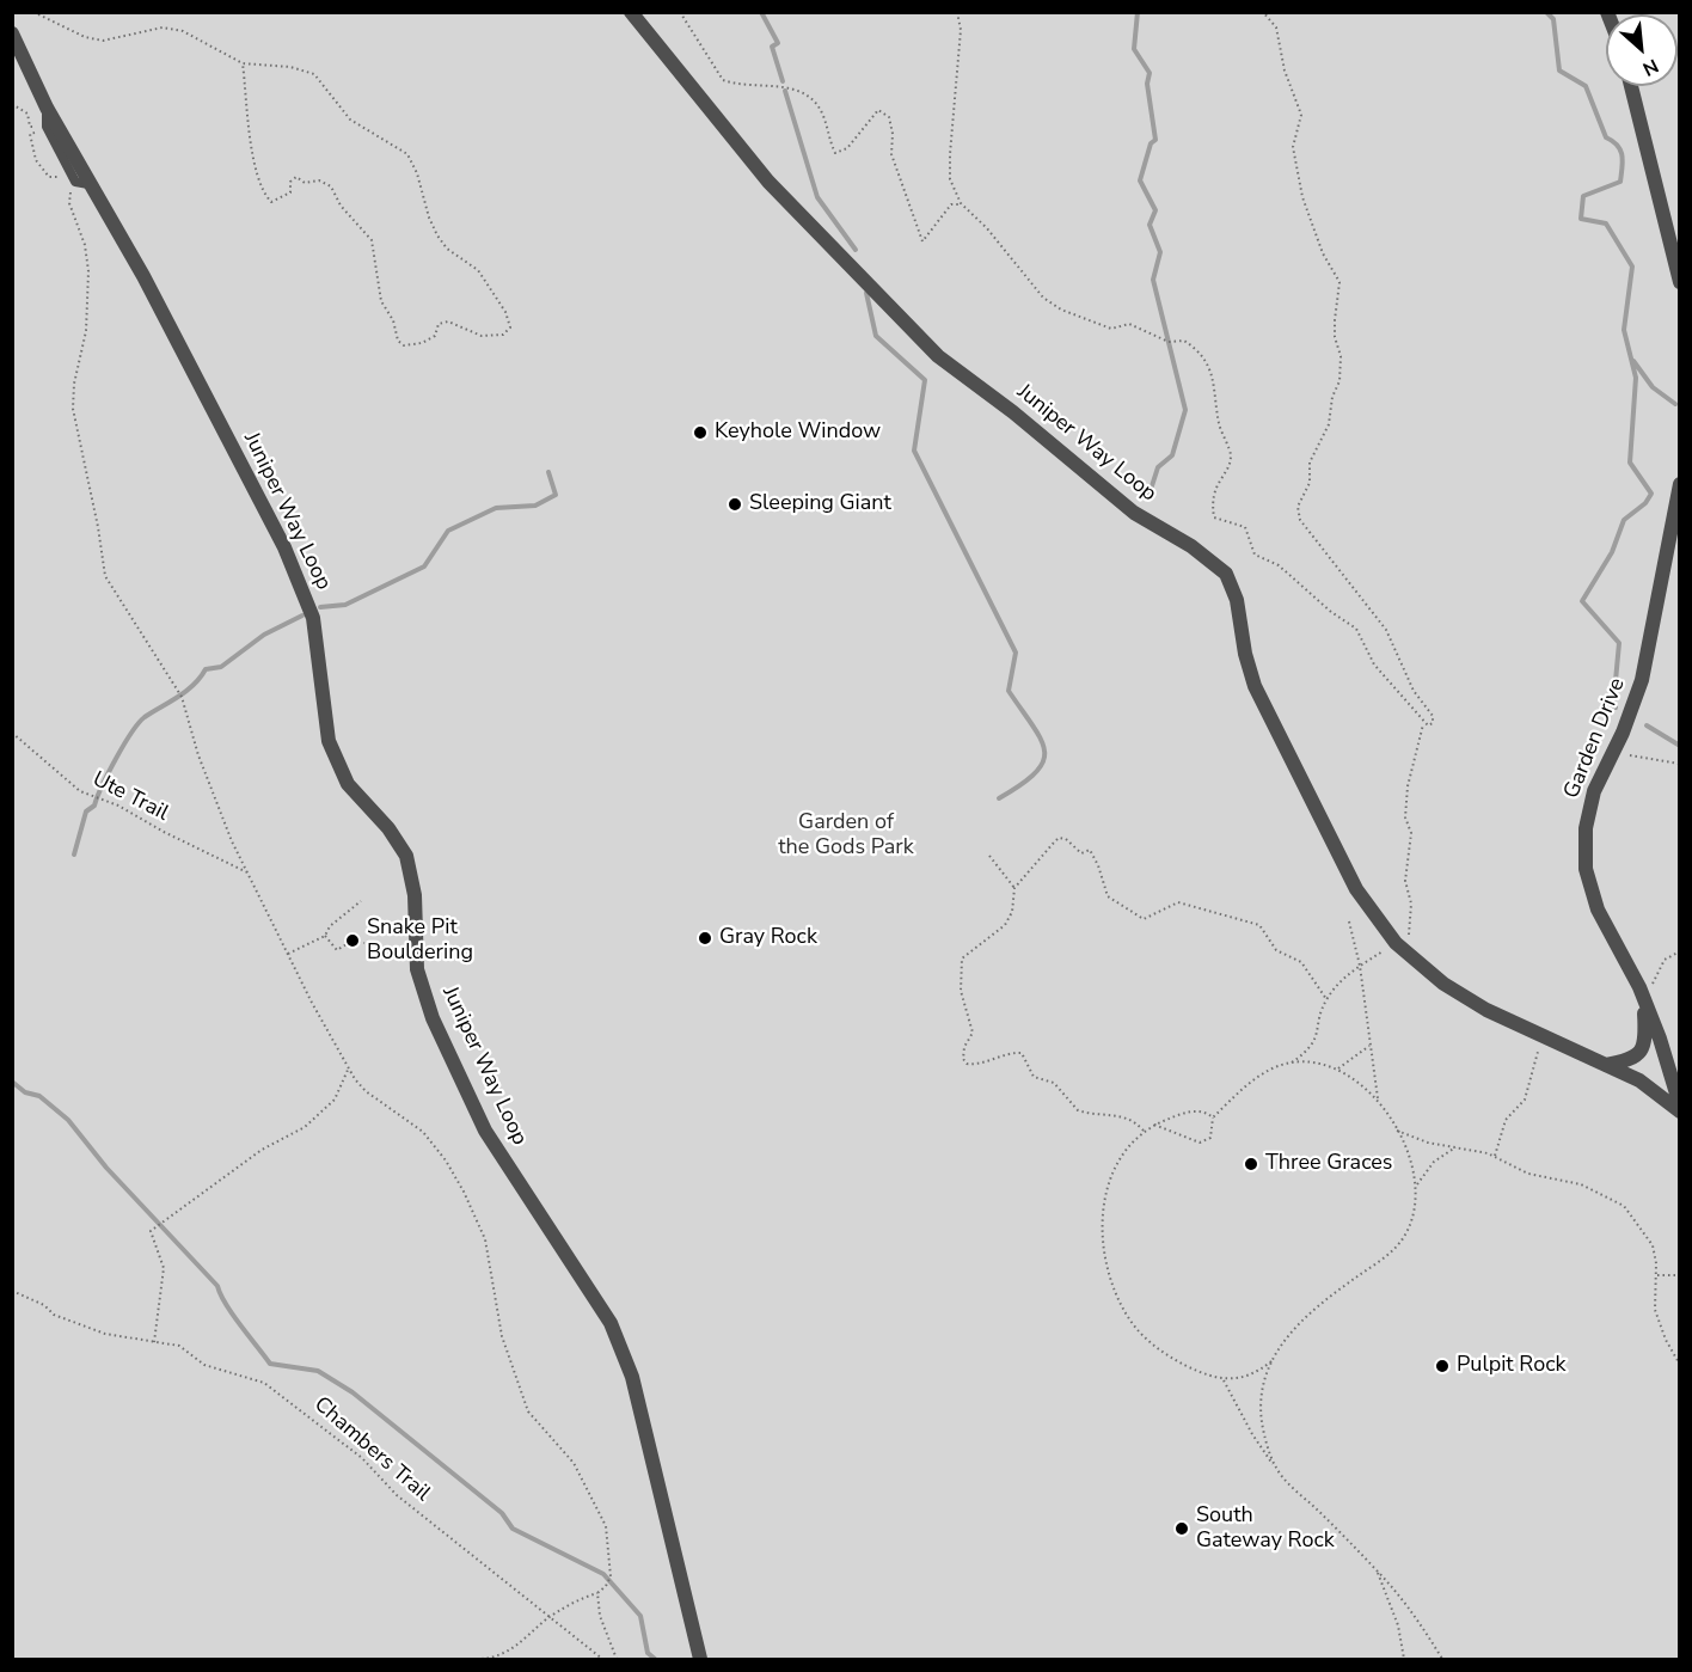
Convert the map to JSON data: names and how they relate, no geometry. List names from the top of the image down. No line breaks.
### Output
{"streets":{"street":["Juniper Way Loop","Garden Drive"],"path":["Ute Trail","Chambers Trail"]},"parks":["Garden of the Gods Park"],"places":["Keyhole Window","Sleeping Giant","Gray Rock","Snake Pit Bouldering","Three Graces","Pulpit Rock","South Gateway Rock"],"north":"bottom right"}
